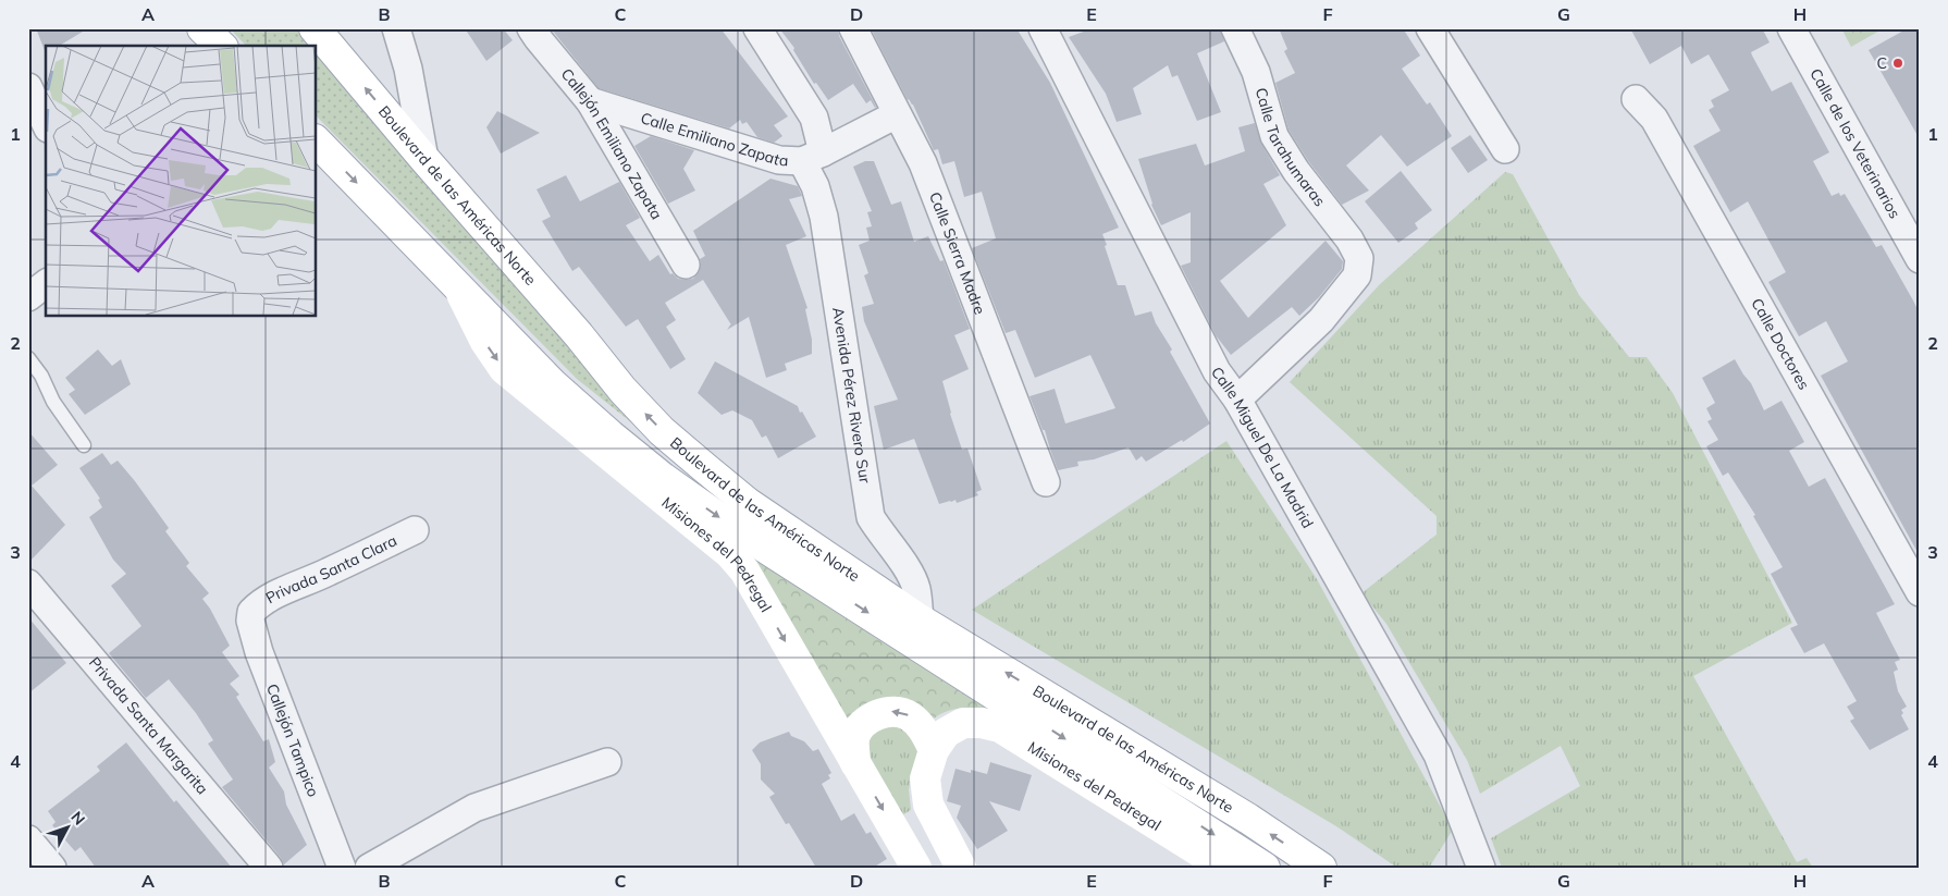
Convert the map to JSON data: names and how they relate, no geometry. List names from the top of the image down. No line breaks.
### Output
{"streets":{"main road":["Boulevard de las Américas Norte","Misiones del Pedregal"],"street":["Calle Emiliano Zapata","Calle de los Veterinarios","Callejón Emiliano Zapata","Calle Tarahumaras","Calle Sierra Madre","Calle Doctores","Avenida Pérez Rivero Sur","Calle Miguel De La Madrid","Privada Santa Clara","Privada Santa Margarita","Callejón Tampico"]},"crossings":[["Calle Emiliano Zapata","Callejón Emiliano Zapata"],["Calle Emiliano Zapata","Avenida Pérez Rivero Sur"],["Calle Tarahumaras","Calle Miguel De La Madrid"],["Boulevard de las Américas Norte","Avenida Pérez Rivero Sur"],["Boulevard de las Américas Norte","Misiones del Pedregal"],["Privada Santa Clara","Callejón Tampico"]],"one_way":["Misiones del Pedregal"],"places":["C"],"north":"top right","grid":{"columns":["A","B","C","D","E","F","G","H"],"rows":["1","2","3","4"]}}
